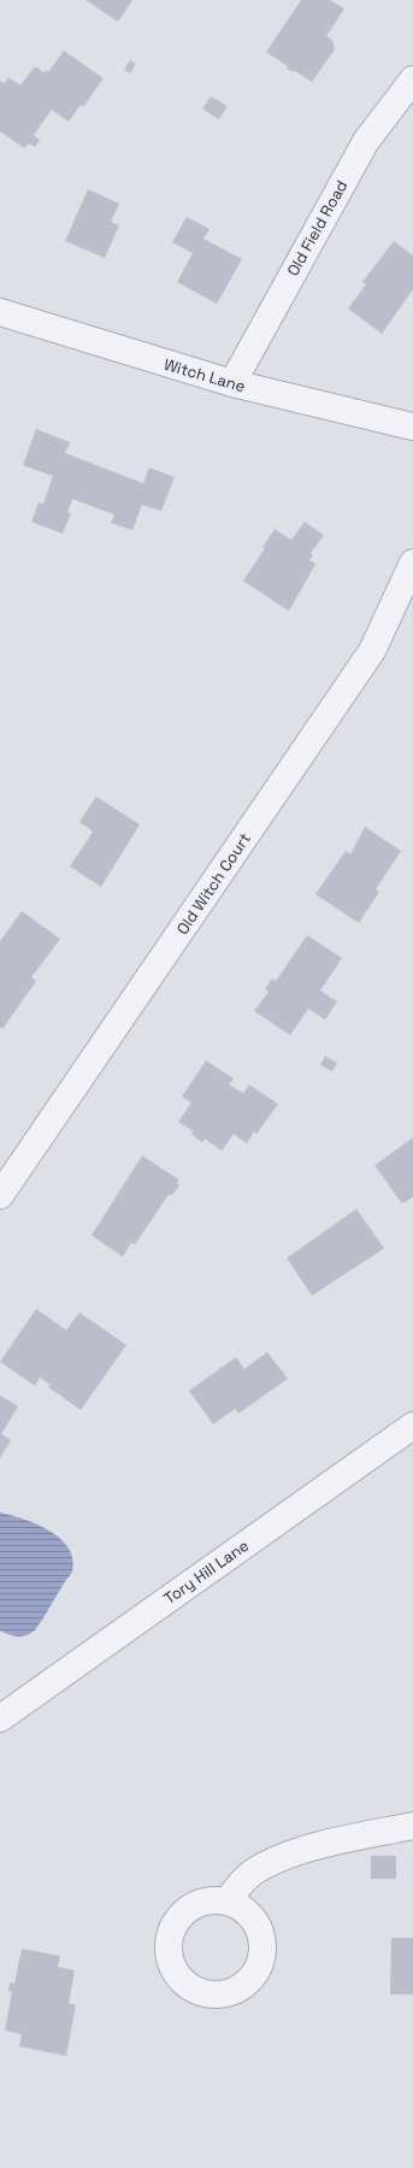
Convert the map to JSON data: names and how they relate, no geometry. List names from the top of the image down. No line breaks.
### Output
{"streets":{"street":["Old Field Road","Witch Lane","Old Witch Court","Tory Hill Lane"]},"crossings":[["Old Field Road","Witch Lane"]]}
